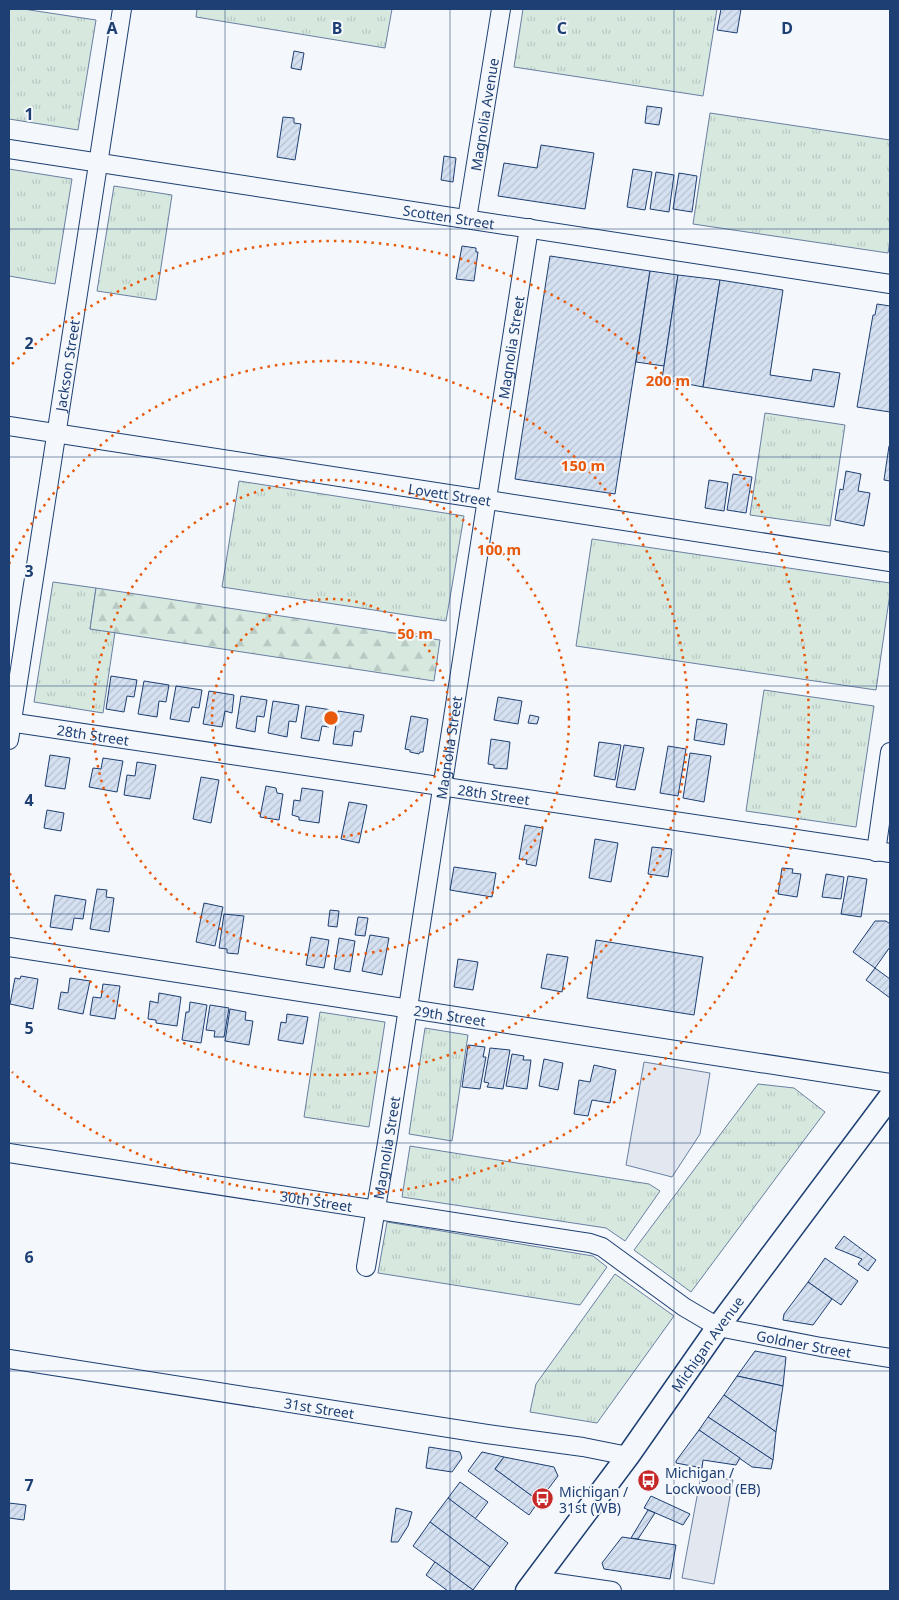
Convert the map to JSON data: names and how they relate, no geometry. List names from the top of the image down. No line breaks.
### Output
{"streets":{"main road":["Michigan Avenue"],"street":["Magnolia Avenue","Scotten Street","Magnolia Street","Jackson Street","Lovett Street","28th Street","29th Street","30th Street","Goldner Street","31st Street"]},"crossings":[["Magnolia Avenue","Scotten Street"],["Scotten Street","Magnolia Street"],["Scotten Street","Jackson Street"],["Magnolia Street","Lovett Street"],["Magnolia Street","28th Street"],["Magnolia Street","29th Street"],["Magnolia Street","30th Street"],["Jackson Street","Lovett Street"],["Jackson Street","28th Street"],["30th Street","Michigan Avenue"],["30th Street","Goldner Street"],["Michigan Avenue","Goldner Street"],["Michigan Avenue","31st Street"]],"places":{"bus stop":["Michigan / Lockwood (EB)","Michigan / 31st (WB)"]},"grid":{"columns":["A","B","C","D"],"rows":["1","2","3","4","5","6","7"]},"rings":["200 m","150 m","100 m","50 m"]}
